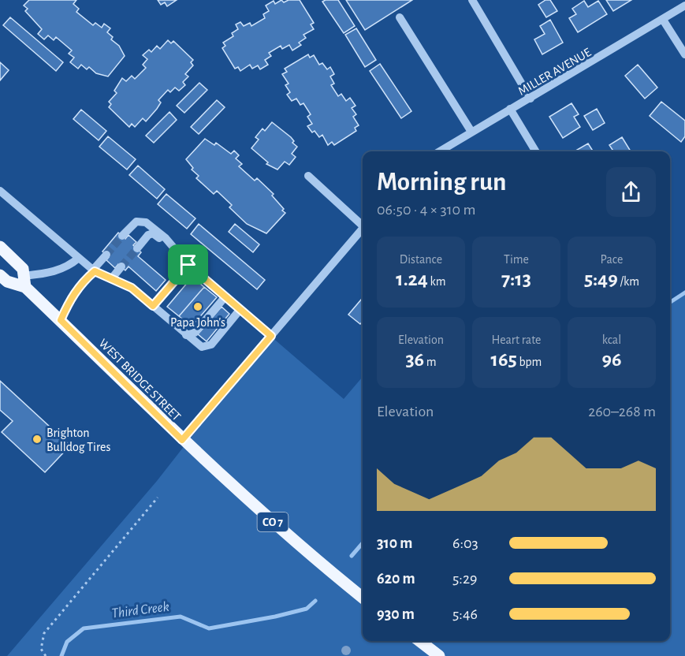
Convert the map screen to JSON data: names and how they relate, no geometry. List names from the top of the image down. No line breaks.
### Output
{"streets":{"main road":["WEST BRIDGE STREET","CO 7"],"street":["MILLER AVENUE"]},"water":["Third Creek"],"places":["Papa John's","Brighton Bulldog Tires"],"page":{"heading":["Morning run","06:50 · 4 × 310 m"],"stats":[["Distance","1.24 km"],["Time","7:13"],["Pace","5:49 /km"],["Elevation","36 m"],["Heart rate","165 bpm"],["kcal","96"]],"chart":["Elevation","260–268 m"],"list":[{"name":"310 m","note":"6:03"},{"name":"620 m","note":"5:29"},{"name":"930 m","note":"5:46"}]}}
